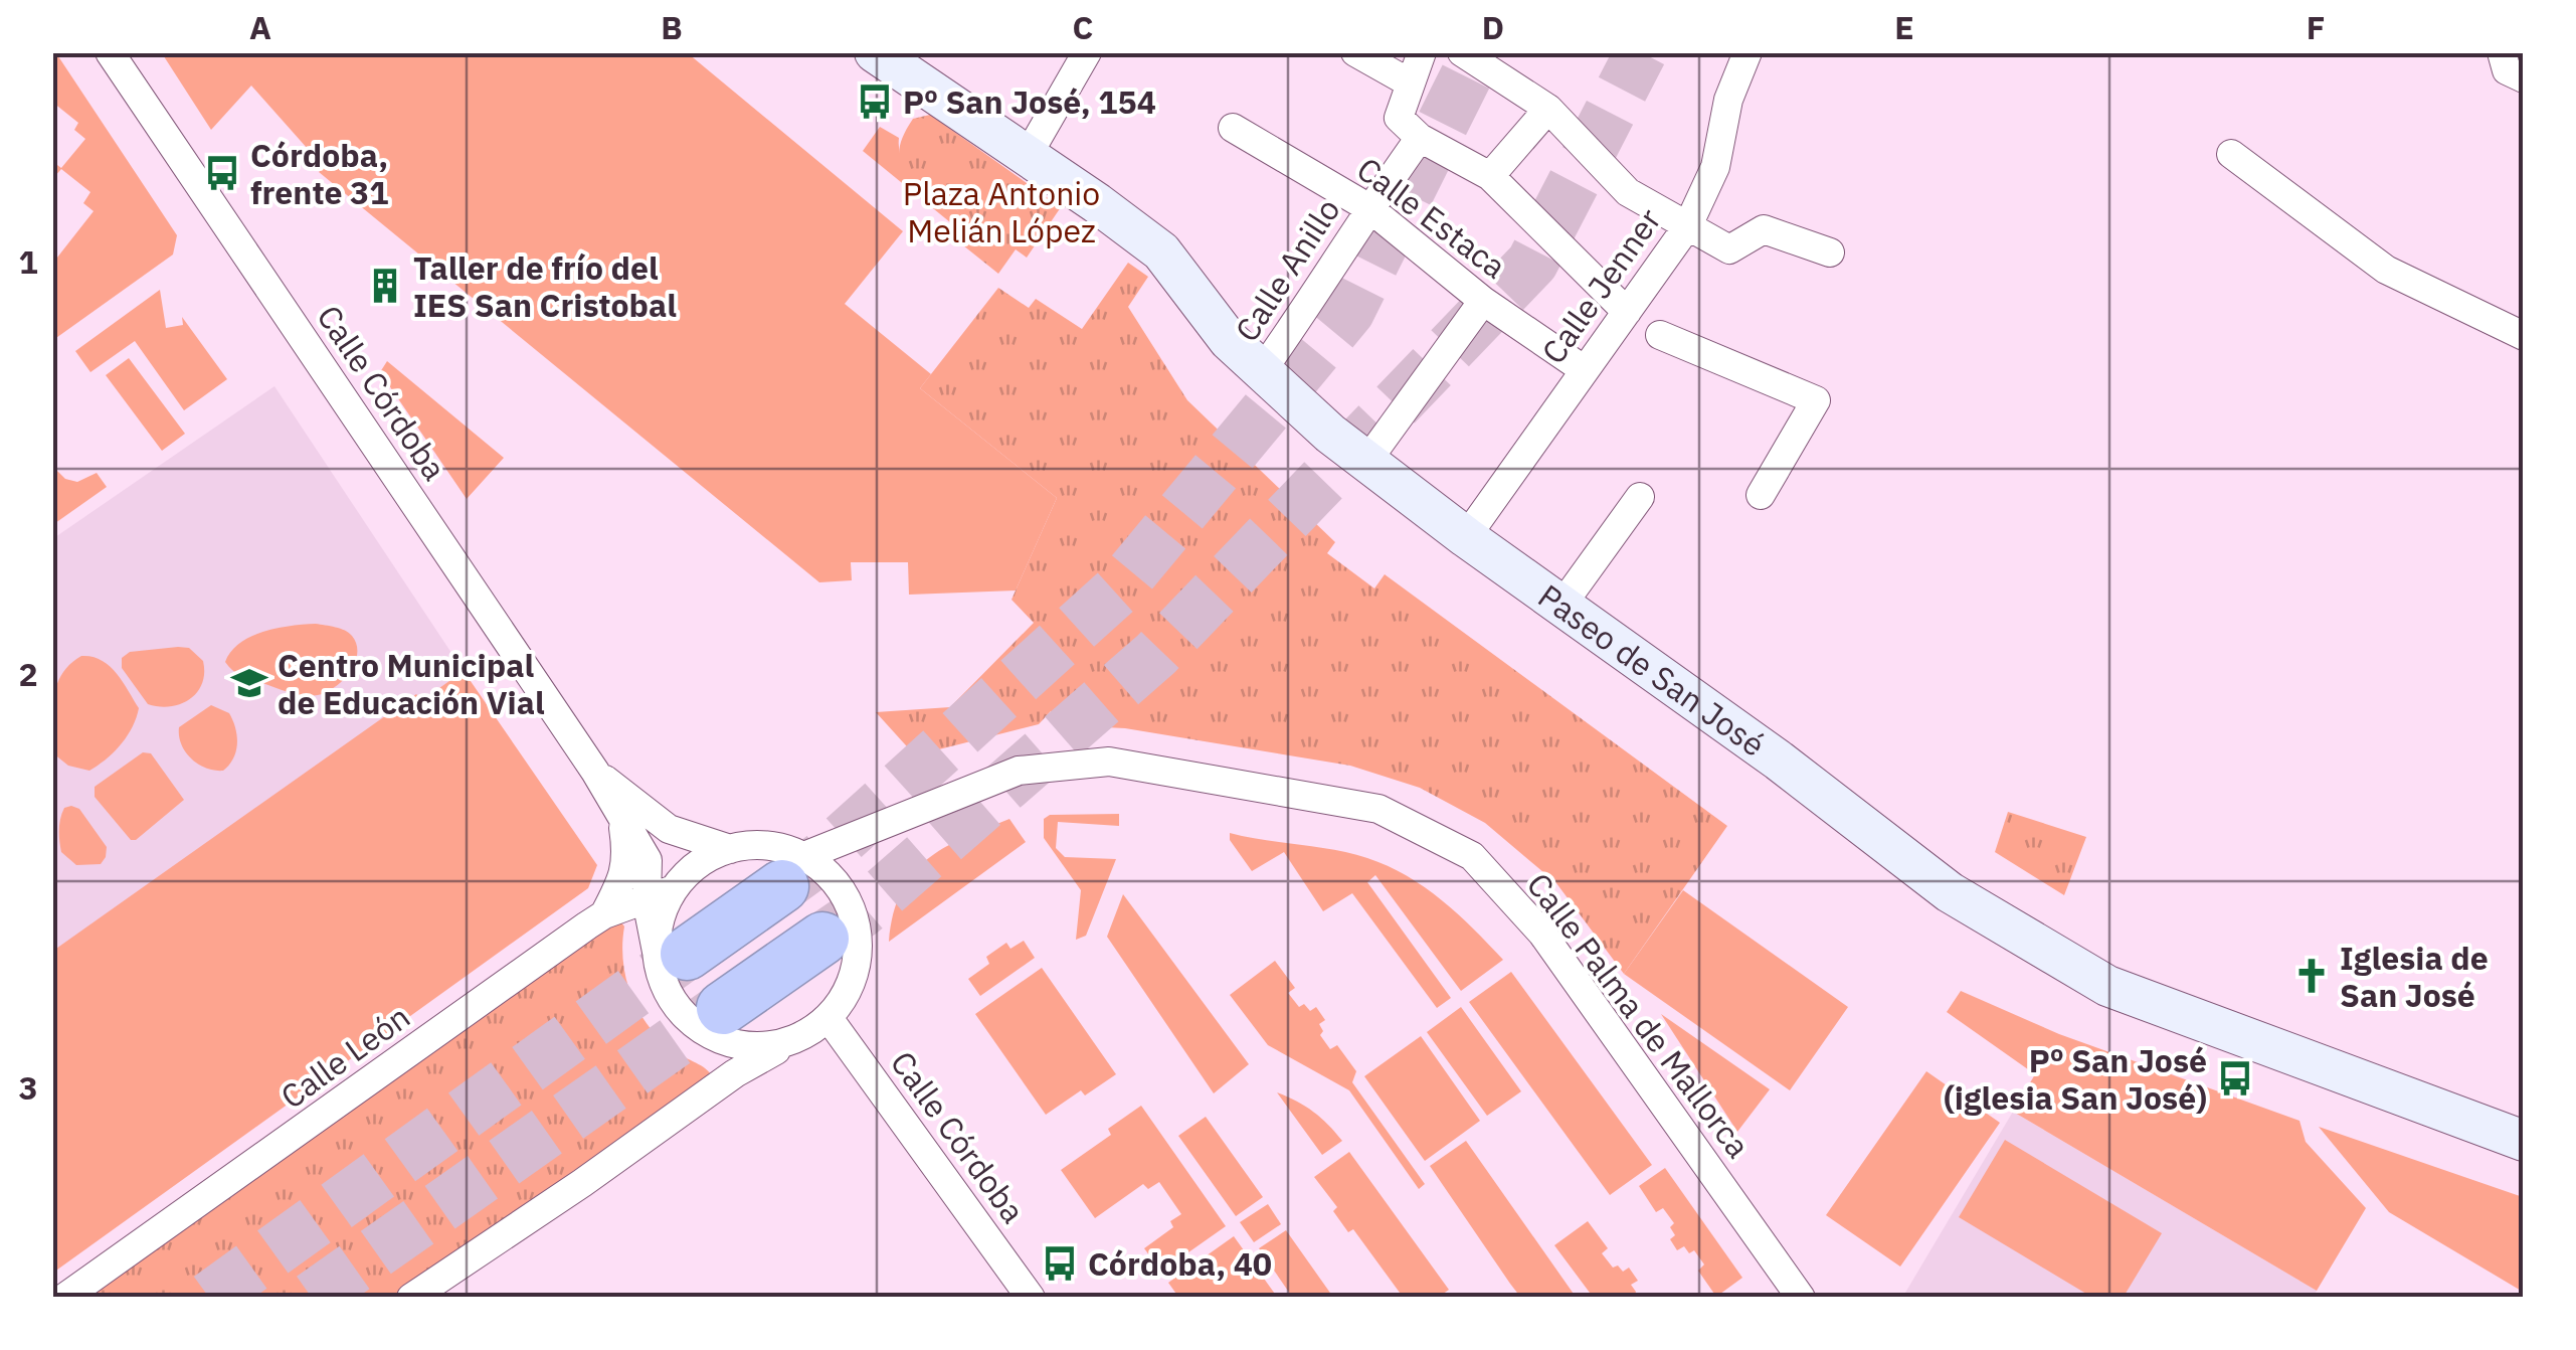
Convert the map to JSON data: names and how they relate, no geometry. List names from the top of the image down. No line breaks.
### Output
{"streets":{"street":["Calle Estaca","Calle Anillo","Calle Jenner","Calle Córdoba","Paseo de San José","Calle Palma de Mallorca","Calle León"]},"crossings":[["Calle Estaca","Calle Anillo"],["Calle Estaca","Calle Jenner"],["Calle Anillo","Paseo de San José"],["Calle Jenner","Paseo de San José"],["Calle Córdoba","Calle Palma de Mallorca"],["Calle Córdoba","Calle León"]],"parks":["Plaza Antonio Melián López"],"places":{"bus stop":["Pº San José, 154","Córdoba, frente 31","Pº San José (iglesia San José)","Córdoba, 40"],"building":["Taller de frío del IES San Cristobal"],"school or university":["Centro Municipal de Educación Vial"],"church":["Iglesia de San José"]},"grid":{"columns":["A","B","C","D","E","F"],"rows":["1","2","3"]}}
